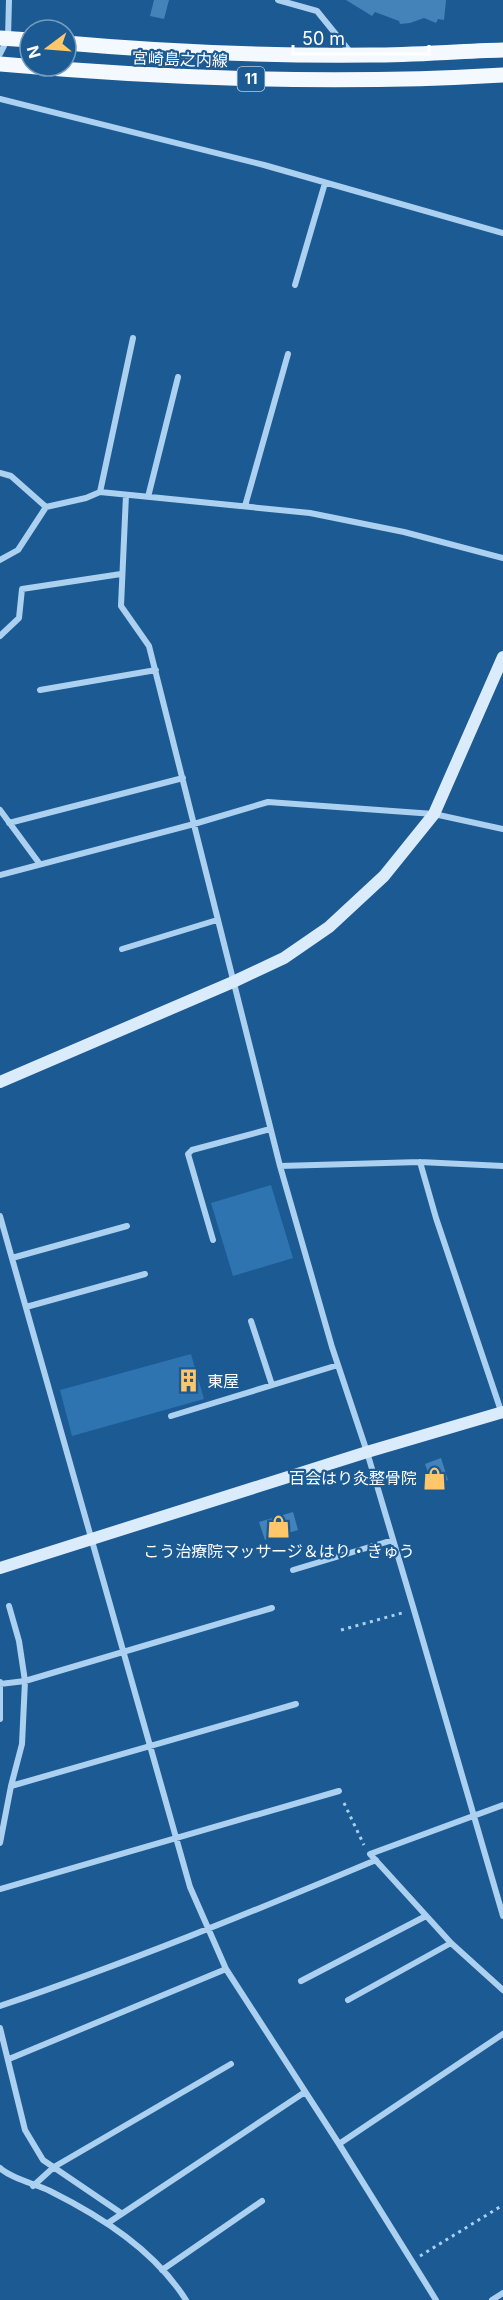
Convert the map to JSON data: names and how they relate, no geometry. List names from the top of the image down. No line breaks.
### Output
{"streets":{"main road":["宮崎島之内線","11"]},"places":{"building":["東屋"],"shop":["百会はり灸整骨院","こう治療院マッサージ＆はり・きゅう"]},"scale_bar":"50 m","north":"left"}
